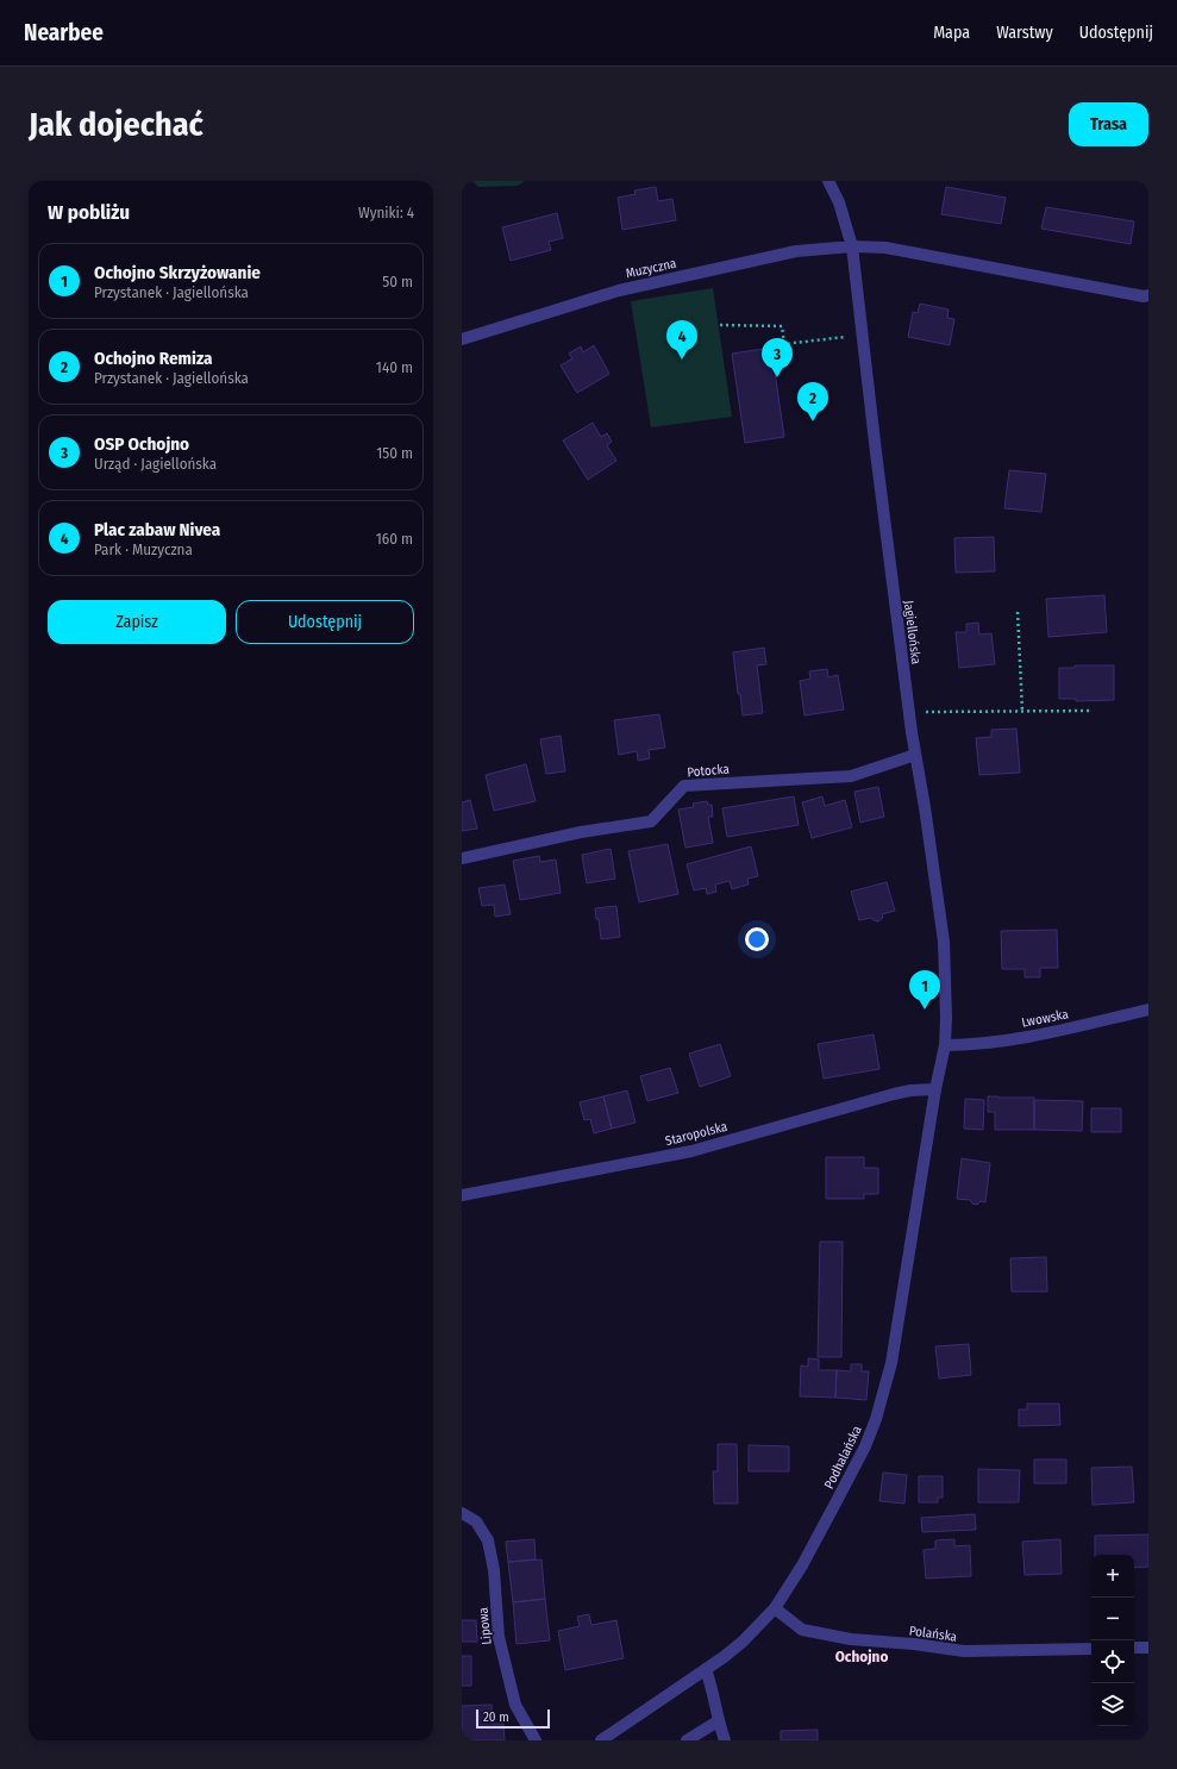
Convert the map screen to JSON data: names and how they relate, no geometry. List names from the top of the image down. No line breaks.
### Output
{"streets":{"street":["Muzyczna","Jagiellońska","Potocka","Lwowska","Staropolska","Podhalańska","Lipowa","Polańska"]},"crossings":[["Muzyczna","Jagiellońska"],["Jagiellońska","Potocka"],["Jagiellońska","Lwowska"],["Jagiellońska","Staropolska"],["Jagiellońska","Podhalańska"],["Staropolska","Podhalańska"],["Podhalańska","Polańska"]],"districts":["Ochojno"],"scale_bar":"20 m","page":{"header":"Nearbee","nav":["Mapa","Warstwy","Udostępnij"],"buttons":["Trasa",["Zapisz","Udostępnij"]],"title":"Jak dojechać","heading":["W pobliżu","Wyniki: 4"],"list":[{"mark":"1","name":"Ochojno Skrzyżowanie","note":"Przystanek · Jagiellońska","value":"50 m"},{"mark":"2","name":"Ochojno Remiza","note":"Przystanek · Jagiellońska","value":"140 m"},{"mark":"3","name":"OSP Ochojno","note":"Urząd · Jagiellońska","value":"150 m"},{"mark":"4","name":"Plac zabaw Nivea","note":"Park · Muzyczna","value":"160 m"}],"pins":["4","3","2","1"],"map_buttons":["+","−"],"scale":"20 m"}}
